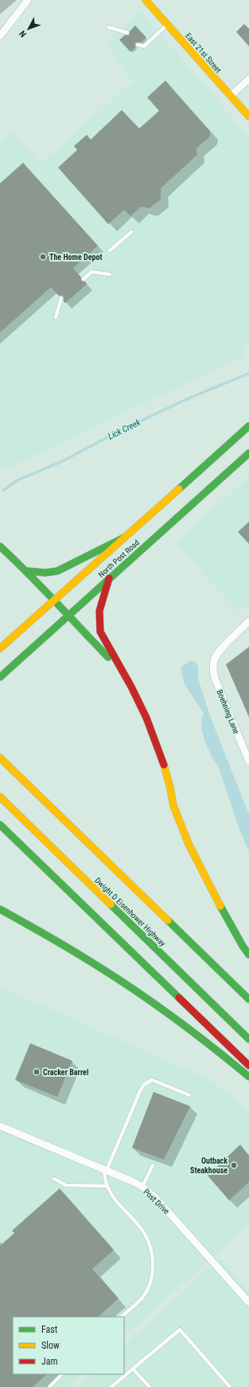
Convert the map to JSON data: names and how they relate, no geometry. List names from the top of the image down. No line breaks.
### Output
{"streets":{"main road":["East 21st Street","North Post Road","Dwight D Eisenhower Highway"],"street":["Boehning Lane","Post Drive"]},"water":["Lick Creek"],"places":["The Home Depot","Cracker Barrel","Outback Steakhouse"],"legend":["Fast","Slow","Jam"],"north":"bottom left"}
